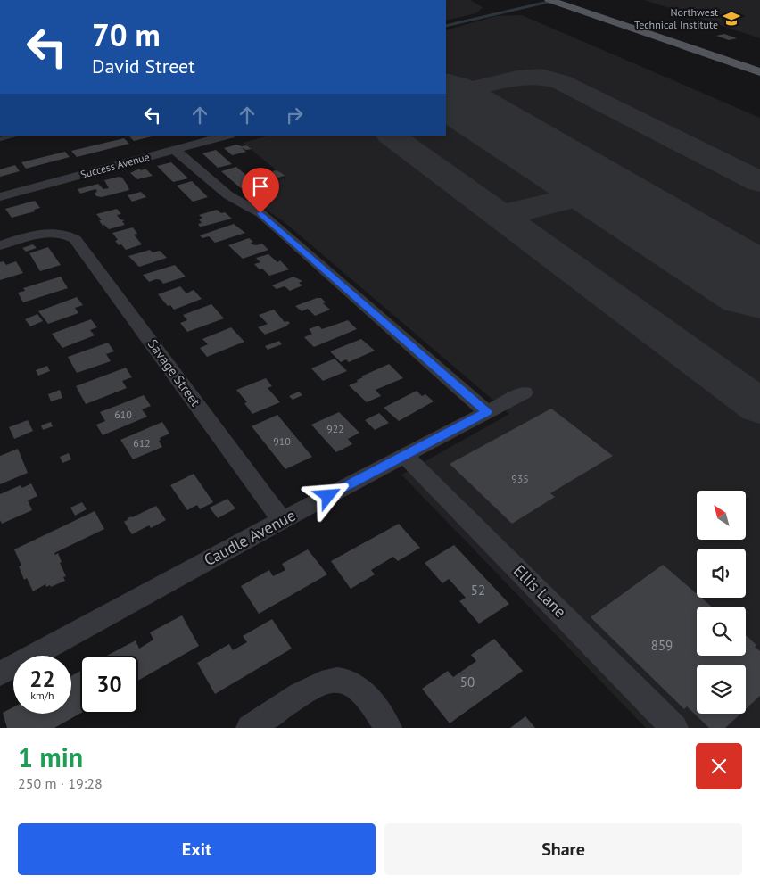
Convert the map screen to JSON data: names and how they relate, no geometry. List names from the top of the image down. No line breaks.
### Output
{"streets":{"street":["Success Avenue","Savage Street","Caudle Avenue","Ellis Lane"]},"crossings":[["Savage Street","Caudle Avenue"],["Caudle Avenue","Ellis Lane"]],"places":{"school or university":["Northwest Technical Institute"]},"house_numbers":["610","922","910","612","935","52","859","50"],"north":"top left","page":{"turn":["70 m","David Street"],"speed":"22 km/h","limit":"30","heading":["1 min","250 m · 19:28"],"buttons":["Exit","Share"]}}
